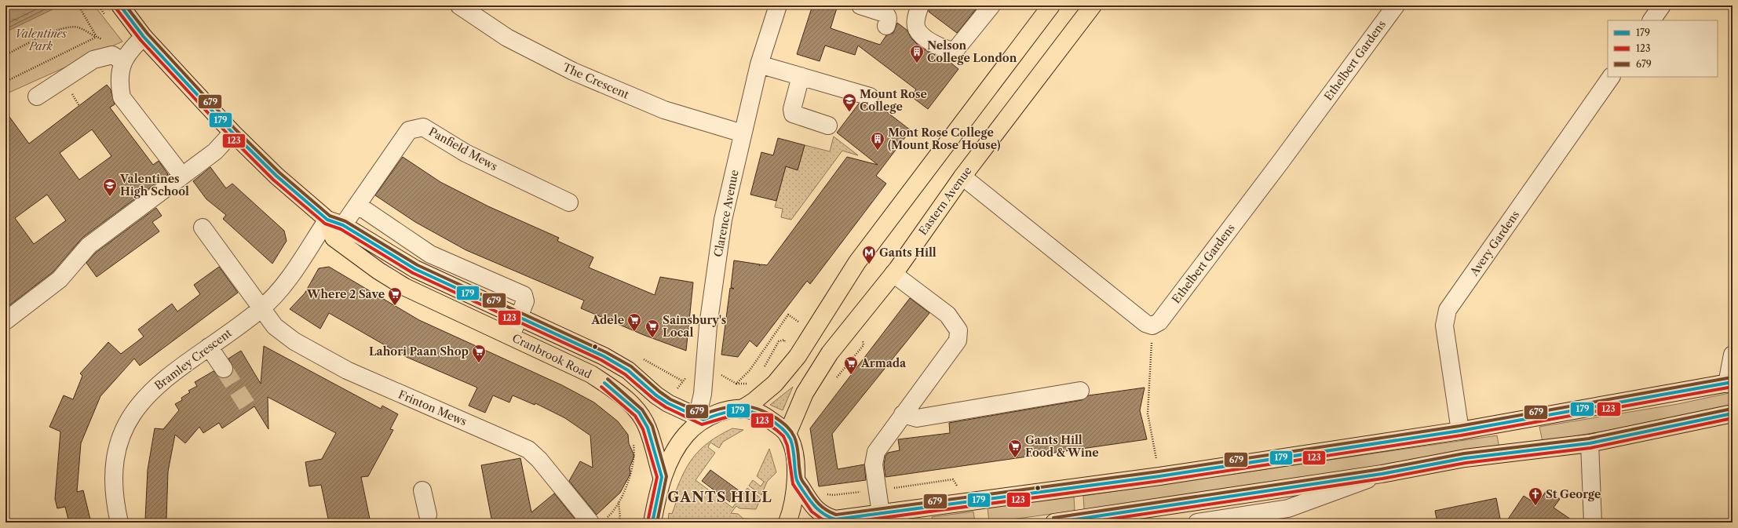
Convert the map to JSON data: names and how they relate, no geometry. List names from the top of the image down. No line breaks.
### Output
{"streets":{"main road":["Eastern Avenue","Cranbrook Road"],"street":["Ethelbert Gardens","The Crescent","Panfield Mews","Clarence Avenue","Avery Gardens","Bramley Crescent","Frinton Mews"]},"crossings":[["The Crescent","Clarence Avenue"],["Panfield Mews","Cranbrook Road"],["Panfield Mews","Bramley Crescent"],["Clarence Avenue","Cranbrook Road"],["Cranbrook Road","Bramley Crescent"],["Bramley Crescent","Frinton Mews"]],"districts":["GANTS HILL"],"parks":["Valentines Park"],"places":{"building":["Nelson College London","Mont Rose College (Mount Rose House)"],"school or university":["Mount Rose College","Valentines High School"],"metro station":["Gants Hill"],"supermarket":["Where 2 Save","Adele","Sainsbury's Local","Lahori Paan Shop","Armada","Gants Hill Food & Wine"],"church":["St George"]},"lines":["transit line 179","transit line 679","transit line 123"],"legend":["179","123","679"]}
